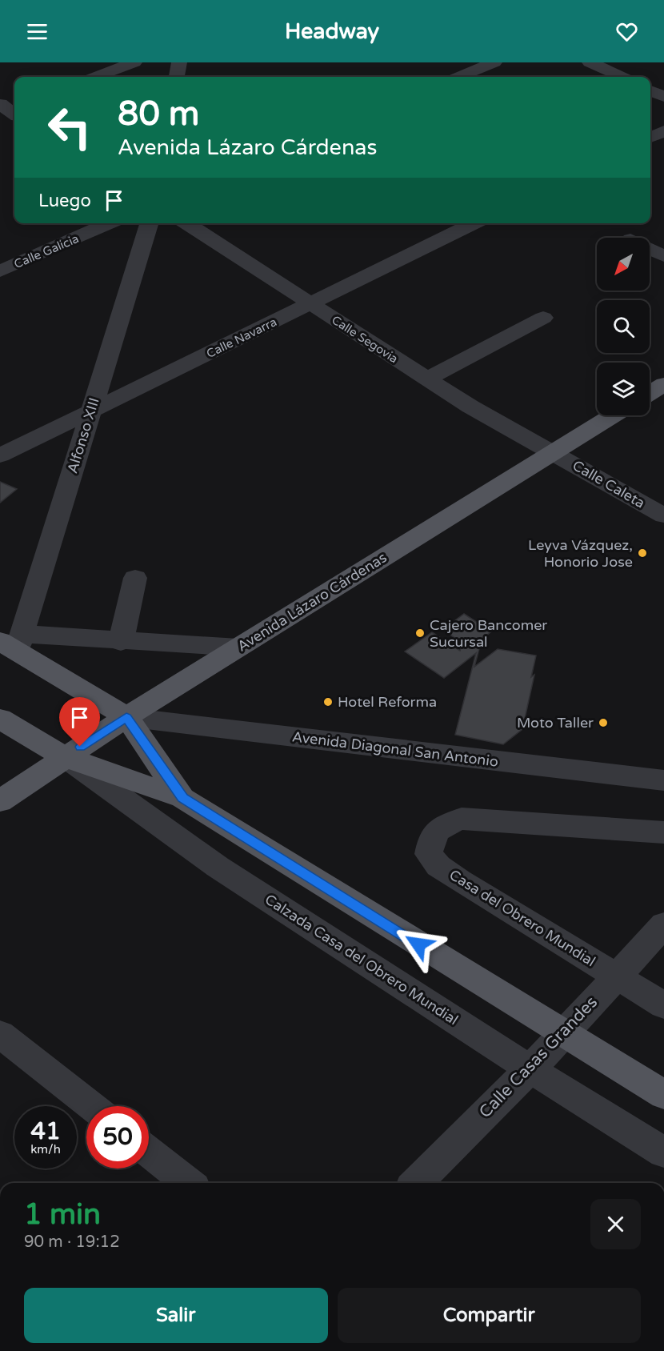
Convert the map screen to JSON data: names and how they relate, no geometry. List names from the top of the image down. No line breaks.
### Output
{"streets":{"main road":["Avenida Lázaro Cárdenas","Calzada Casa del Obrero Mundial"],"street":["Calle Galicia","Calle Navarra","Calle Segovia","Alfonso XIII","Calle Caleta","Avenida Diagonal San Antonio","Casa del Obrero Mundial","Calle Casas Grandes"]},"crossings":[["Calle Navarra","Calle Segovia"],["Calle Navarra","Alfonso XIII"],["Calle Segovia","Calle Caleta"],["Calle Segovia","Avenida Lázaro Cárdenas"],["Alfonso XIII","Calzada Casa del Obrero Mundial"],["Calle Caleta","Avenida Lázaro Cárdenas"],["Avenida Lázaro Cárdenas","Avenida Diagonal San Antonio"],["Avenida Lázaro Cárdenas","Calzada Casa del Obrero Mundial"],["Avenida Diagonal San Antonio","Calzada Casa del Obrero Mundial"],["Casa del Obrero Mundial","Calle Casas Grandes"],["Calzada Casa del Obrero Mundial","Calle Casas Grandes"]],"places":["Leyva Vázquez, Honorio Jose","Cajero Bancomer Sucursal","Hotel Reforma","Moto Taller"],"north":"bottom left","page":{"header":"Headway","turn":["80 m","Avenida Lázaro Cárdenas"],"then":"Luego","speed":"41 km/h","limit":"50","heading":["1 min","90 m · 19:12"],"buttons":["Salir","Compartir"]}}
